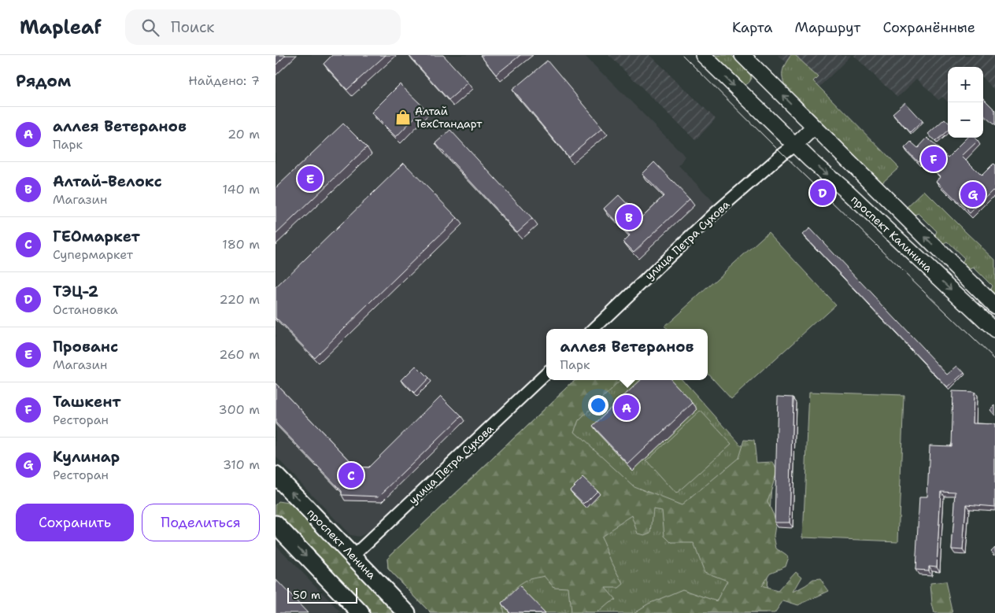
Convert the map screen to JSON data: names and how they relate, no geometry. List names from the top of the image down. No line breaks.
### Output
{"streets":{"main road":["проспект Калинина","проспект Ленина"],"street":["улица Петра Сухова"]},"crossings":[["проспект Калинина","улица Петра Сухова"],["улица Петра Сухова","проспект Ленина"]],"places":{"shop":["Алтай ТехСтандарт"]},"scale_bar":"50 m","page":{"header":"Mapleaf","search":"Поиск","nav":["Карта","Маршрут","Сохранённые"],"heading":["Рядом","Найдено: 7"],"map_buttons":["+","−"],"list":[{"mark":"A","name":"аллея Ветеранов","note":"Парк","value":"20 m"},{"mark":"B","name":"Алтай-Велокс","note":"Магазин","value":"140 m"},{"mark":"C","name":"ГЕОмаркет","note":"Супермаркет","value":"180 m"},{"mark":"D","name":"ТЭЦ-2","note":"Остановка","value":"220 m"},{"mark":"E","name":"Прованс","note":"Магазин","value":"260 m"},{"mark":"F","name":"Ташкент","note":"Ресторан","value":"300 m"},{"mark":"G","name":"Кулинар","note":"Ресторан","value":"310 m"}],"pins":["F","E","D","G","B","A","C"],"popup":["аллея Ветеранов","Парк"],"buttons":["Сохранить","Поделиться"],"scale":"50 m"}}
